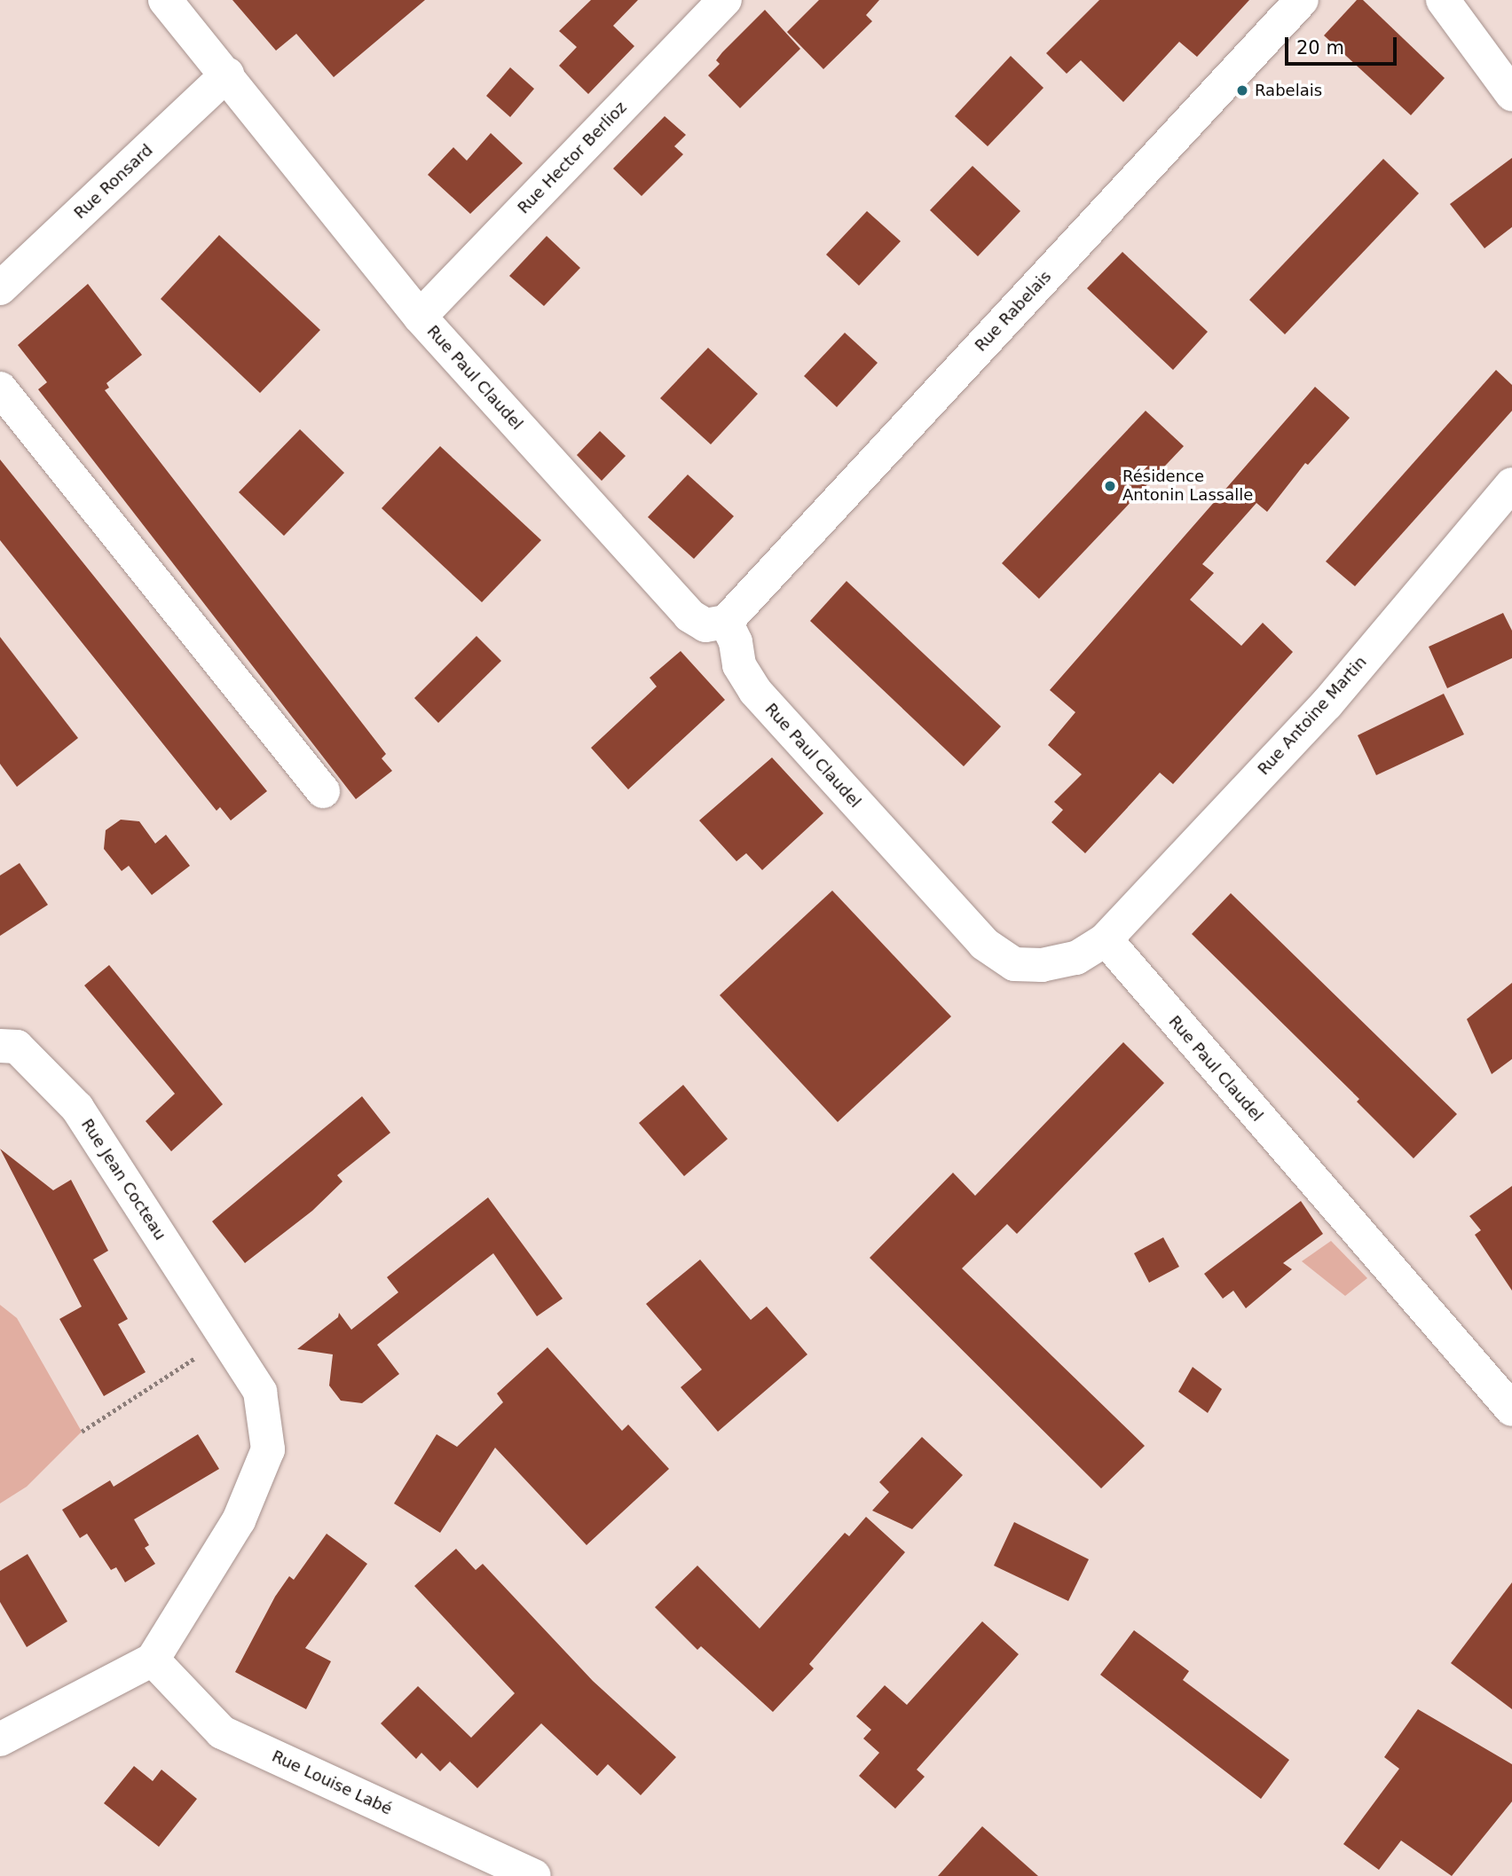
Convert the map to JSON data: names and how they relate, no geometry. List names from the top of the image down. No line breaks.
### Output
{"streets":{"street":["Rue Hector Berlioz","Rue Ronsard","Rue Rabelais","Rue Paul Claudel","Rue Antoine Martin","Rue Jean Cocteau","Rue Louise Labé"]},"crossings":[["Rue Hector Berlioz","Rue Paul Claudel"],["Rue Ronsard","Rue Paul Claudel"],["Rue Rabelais","Rue Paul Claudel"],["Rue Paul Claudel","Rue Antoine Martin"],["Rue Jean Cocteau","Rue Louise Labé"]],"places":["Rabelais","Résidence Antonin Lassalle"],"scale_bar":"20 m"}
